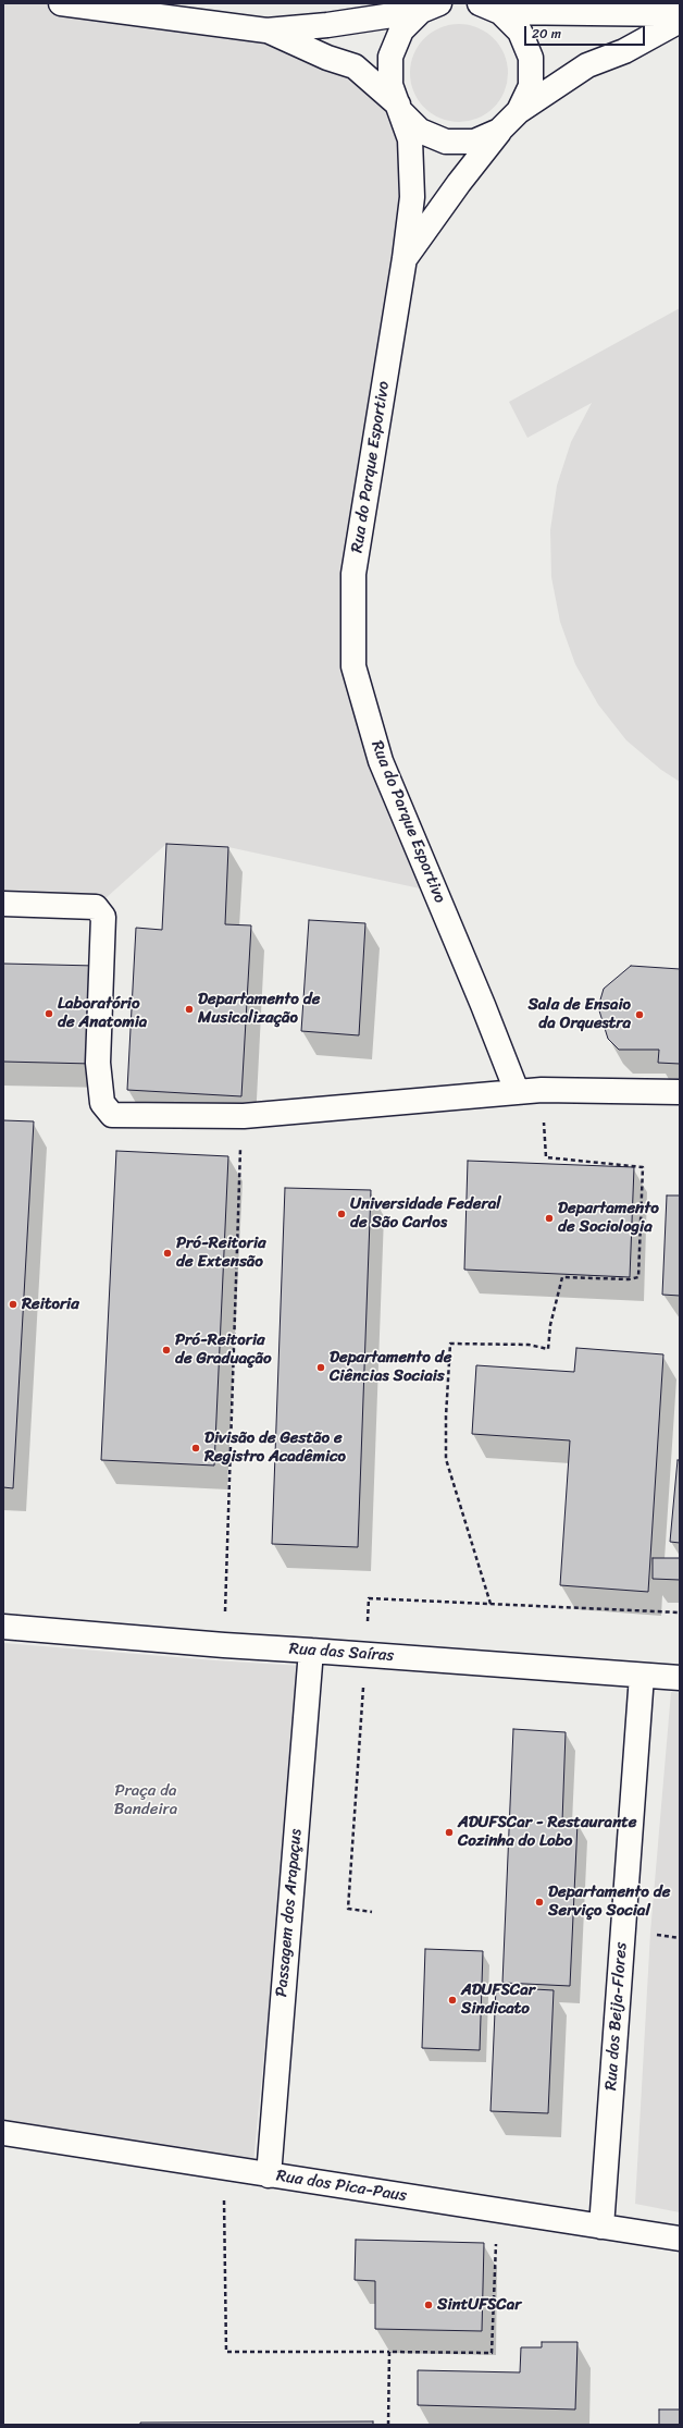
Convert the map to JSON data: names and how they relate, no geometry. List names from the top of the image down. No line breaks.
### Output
{"streets":{"street":["Rua do Parque Esportivo","Rua das Saíras","Passagem dos Arapaçus","Rua dos Beija-Flores","Rua dos Pica-Paus"]},"crossings":[["Rua das Saíras","Passagem dos Arapaçus"],["Rua das Saíras","Rua dos Beija-Flores"],["Passagem dos Arapaçus","Rua dos Pica-Paus"],["Rua dos Beija-Flores","Rua dos Pica-Paus"]],"parks":["Praça da Bandeira"],"places":["Departamento de Musicalização","Laboratório de Anatomia","Sala de Ensaio da Orquestra","Universidade Federal de São Carlos","Departamento de Sociologia","Pró-Reitoria de Extensão","Reitoria","Pró-Reitoria de Graduação","Departamento de Ciências Sociais","Divisão de Gestão e Registro Acadêmico","ADUFSCar - Restaurante Cozinha do Lobo","Departamento de Serviço Social","ADUFSCar Sindicato","SintUFSCar"],"scale_bar":"20 m"}
